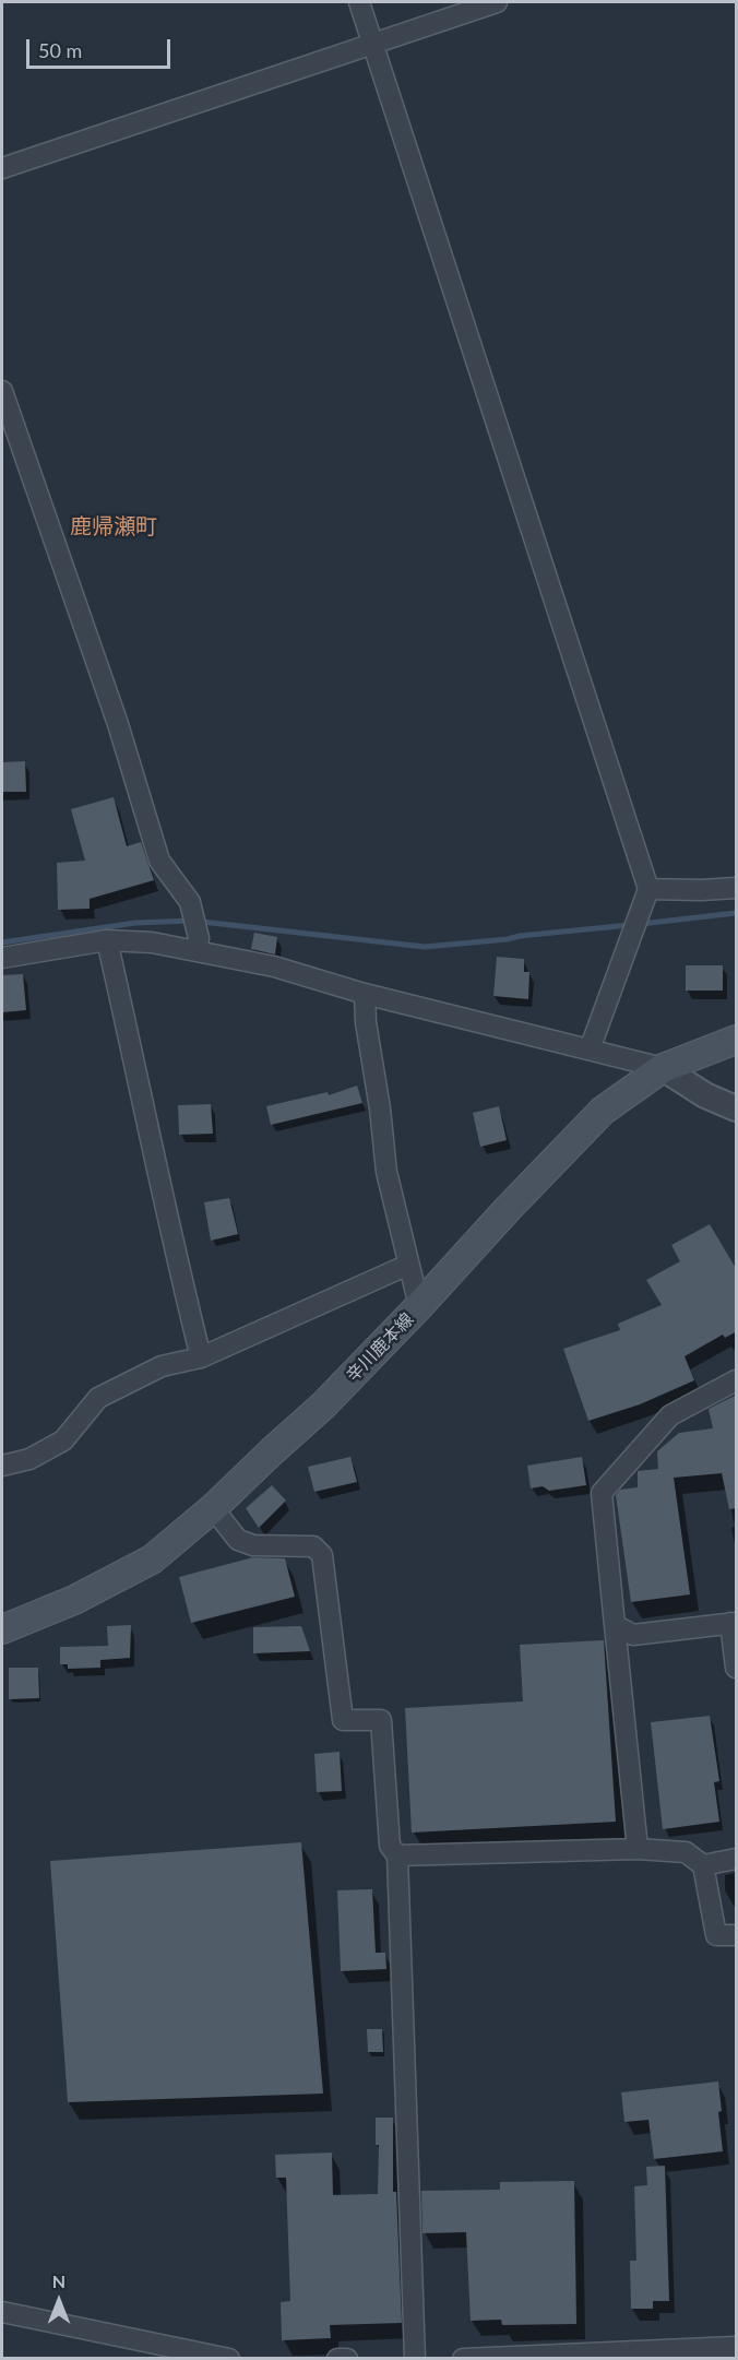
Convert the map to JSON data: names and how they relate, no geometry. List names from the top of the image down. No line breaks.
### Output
{"streets":{"main road":["辛川鹿本線"]},"districts":["鹿帰瀬町"],"scale_bar":"50 m","north":"top"}
